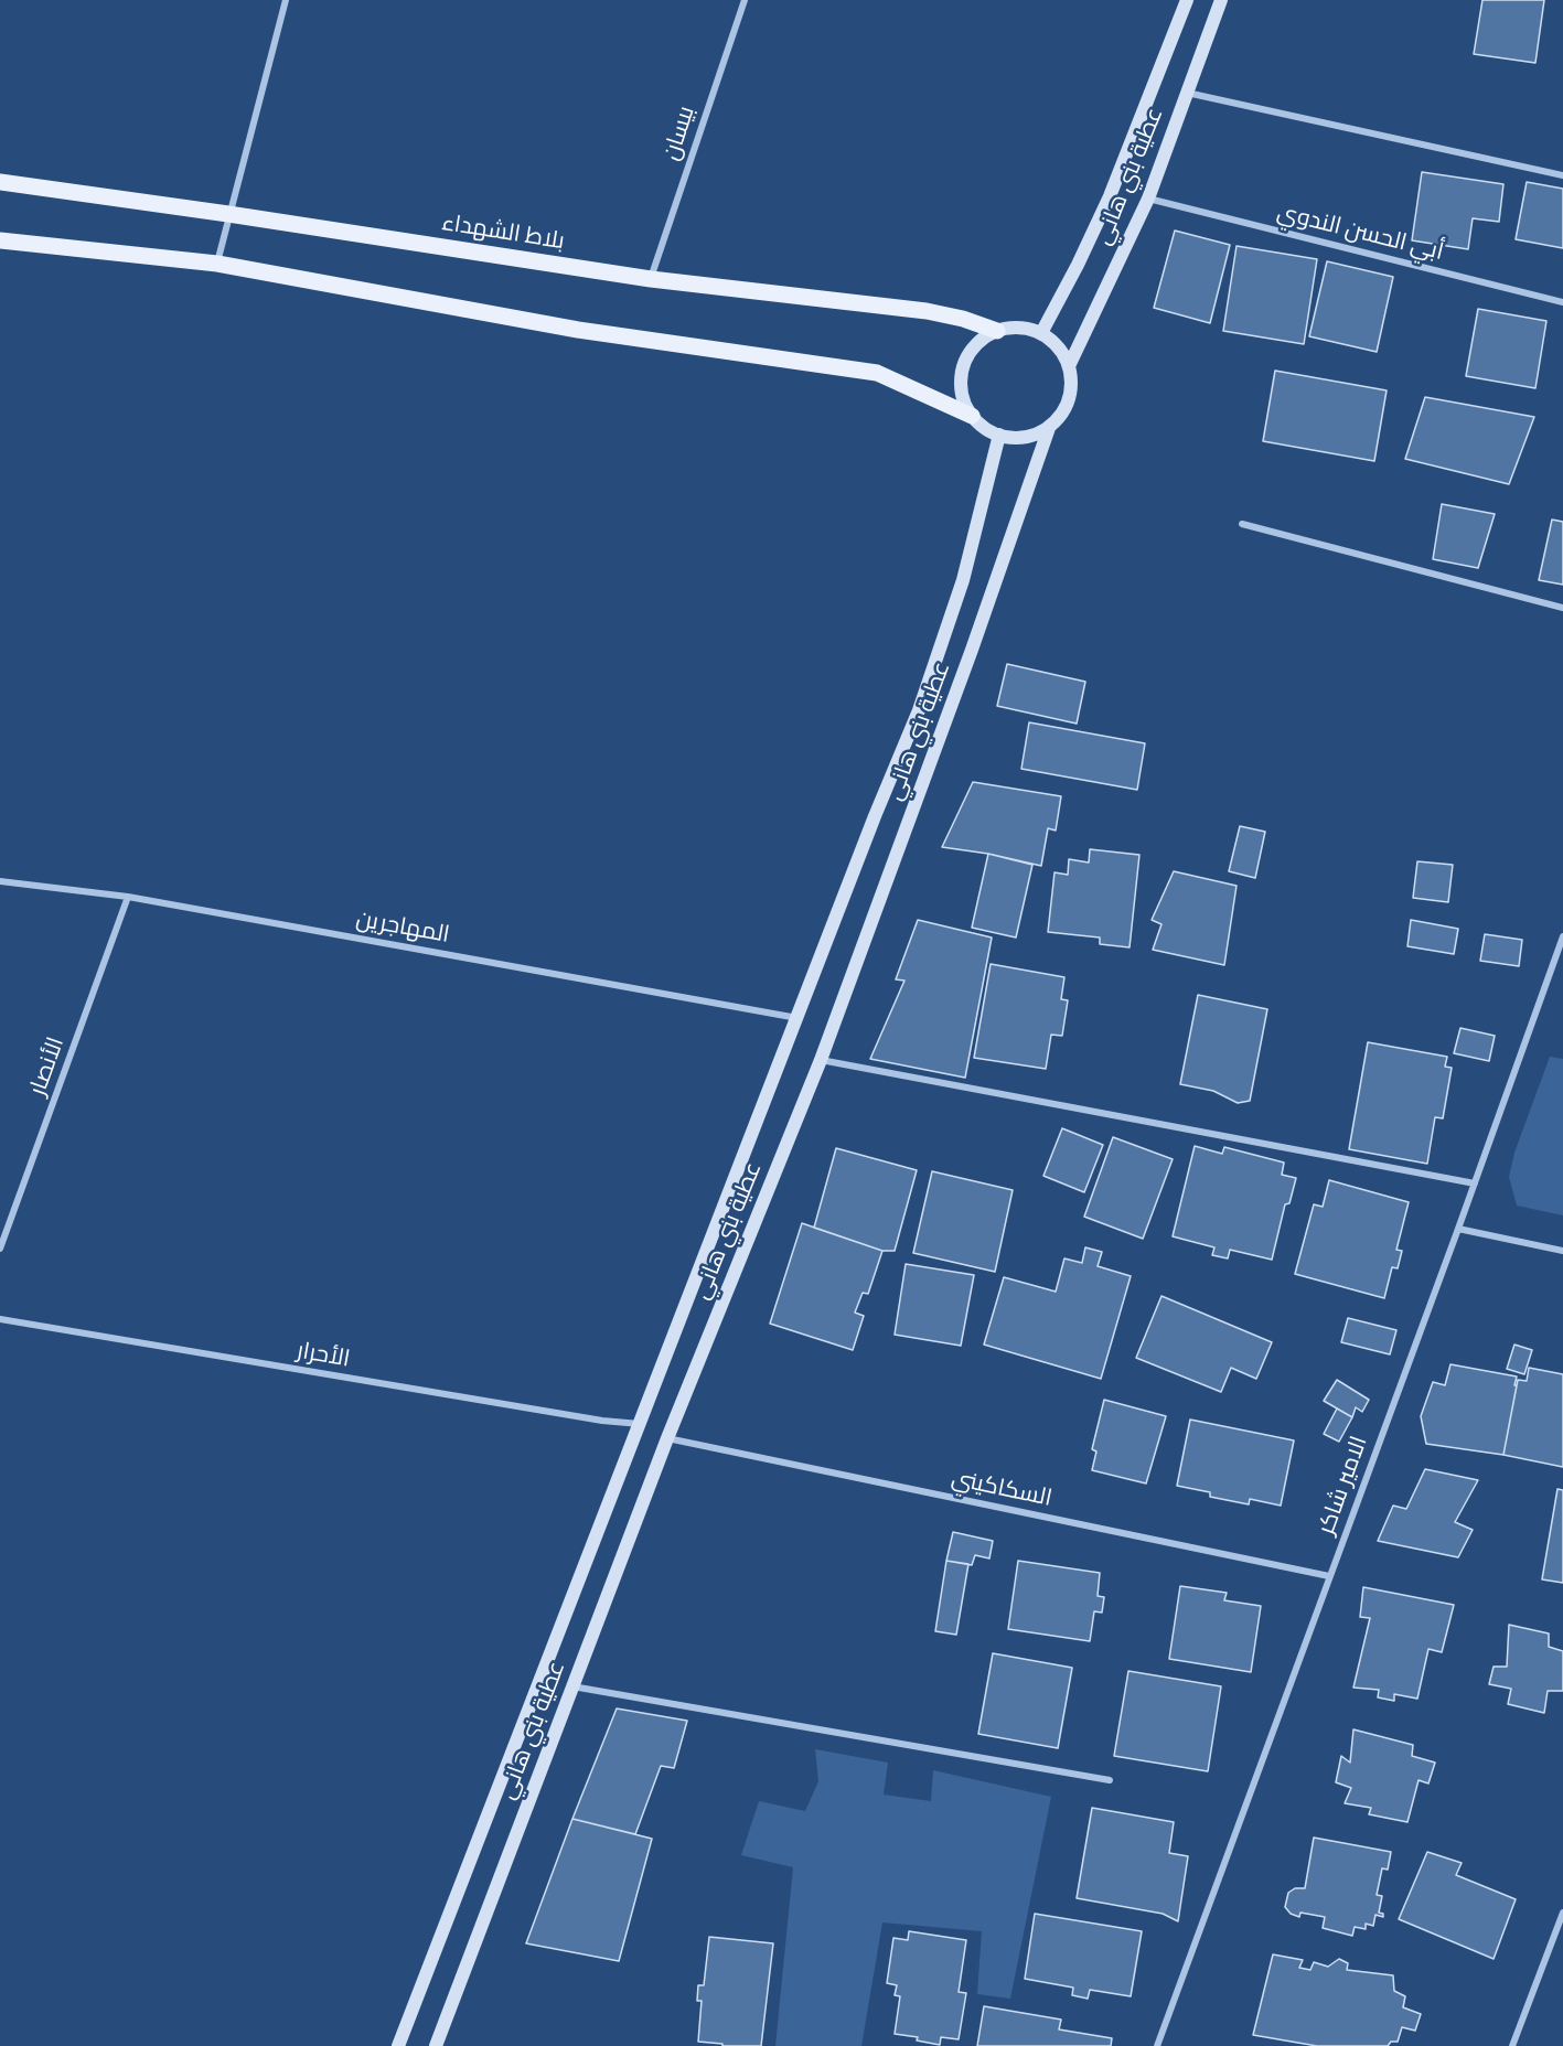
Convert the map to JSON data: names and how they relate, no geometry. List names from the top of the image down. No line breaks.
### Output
{"streets":{"main road":["عطية بني هاني","بلاط الشهداء"],"street":["بيسان","أبي الحسن الندوي","المهاجرين","الأنصار","الأحرار","الامير شاكر","السكاكيني"]},"crossings":[["بيسان","بلاط الشهداء"],["عطية بني هاني","بلاط الشهداء"],["عطية بني هاني","أبي الحسن الندوي"],["عطية بني هاني","السكاكيني"],["المهاجرين","الأنصار"],["الامير شاكر","السكاكيني"]]}
